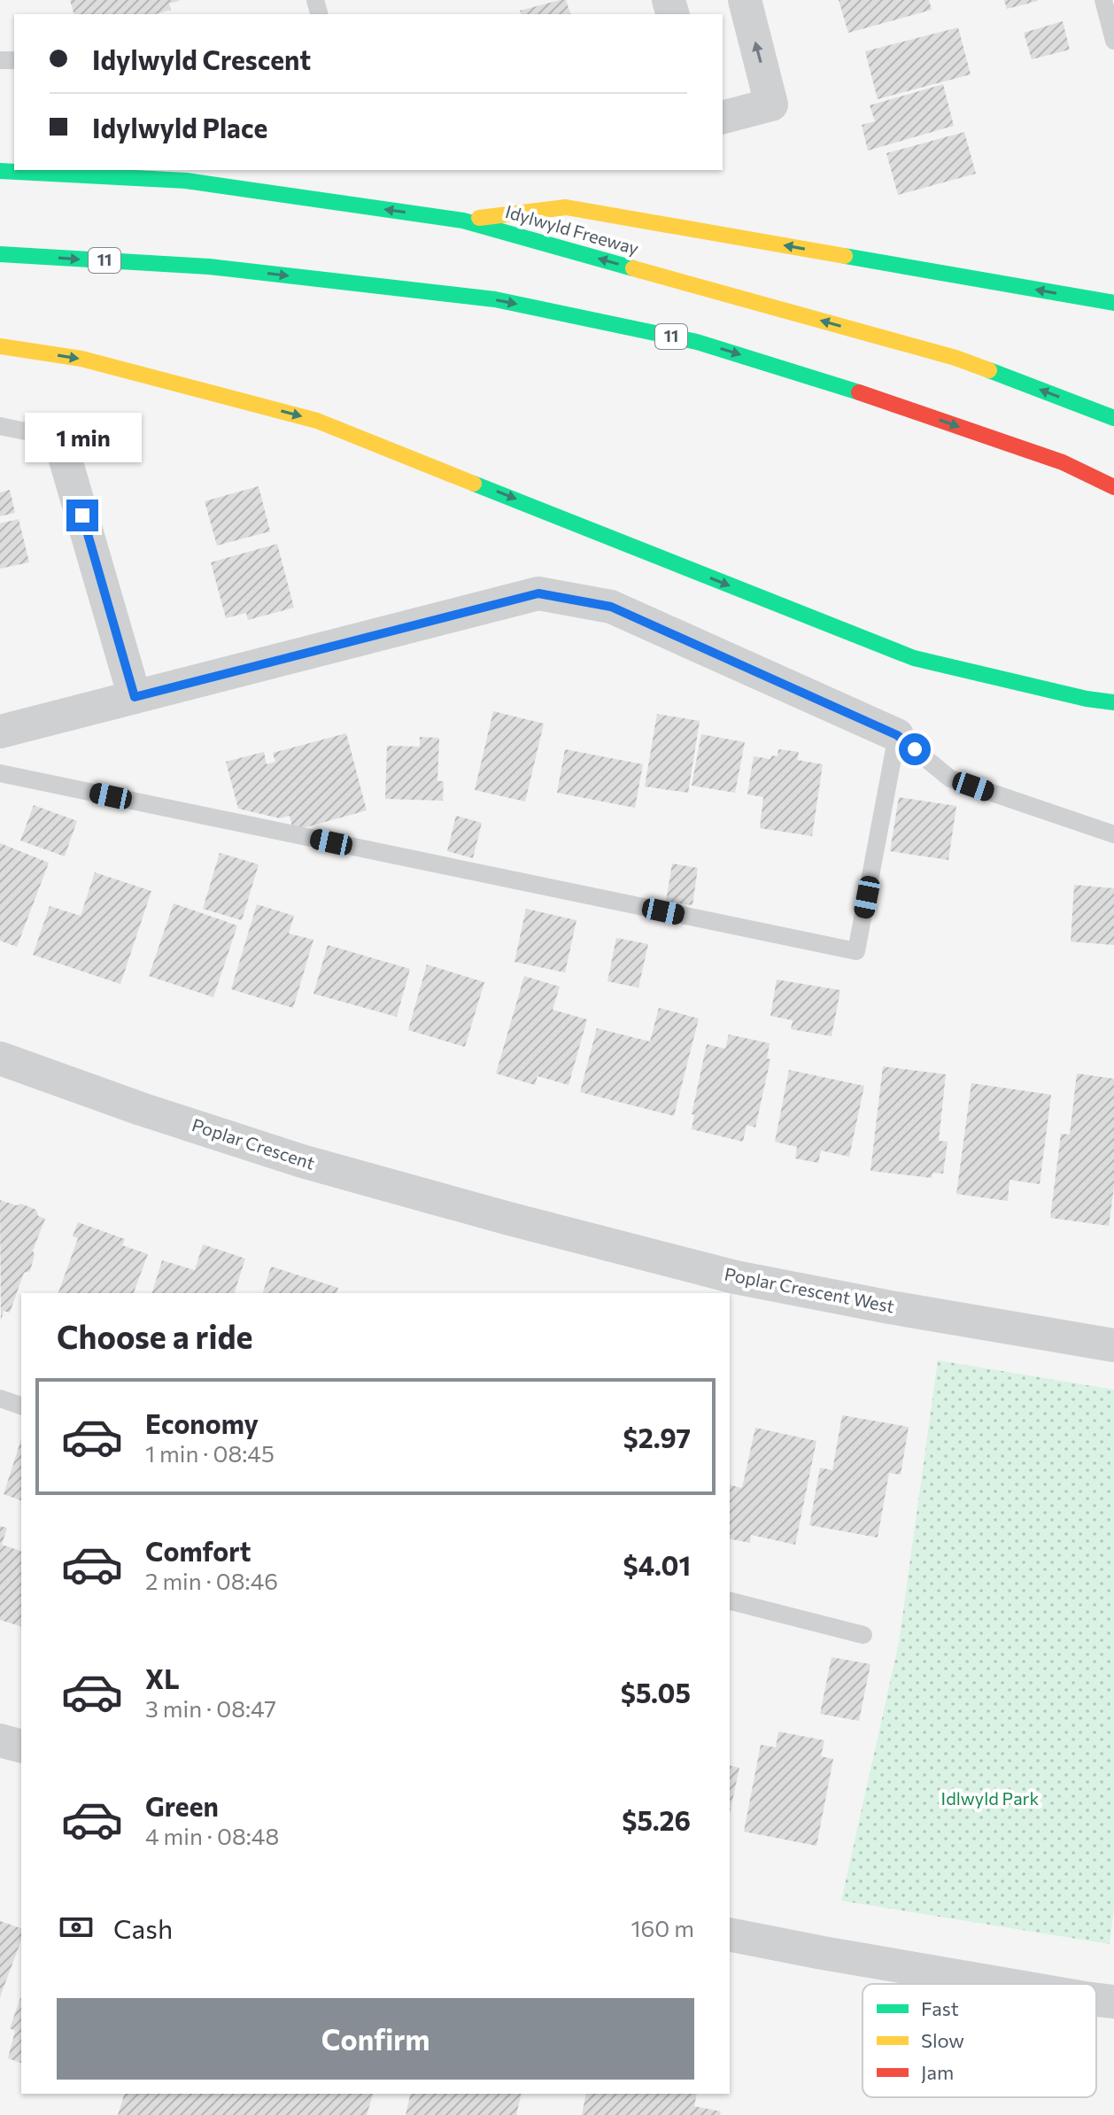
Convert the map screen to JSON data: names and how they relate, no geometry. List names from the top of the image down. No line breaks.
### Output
{"streets":{"highway":["Idylwyld Freeway","11"],"street":["Poplar Crescent","Poplar Crescent West"]},"crossings":[["Poplar Crescent","Poplar Crescent West"]],"parks":["Idlwyld Park"],"legend":["Fast","Slow","Jam"],"page":{"banner":["Idylwyld Crescent","Idylwyld Place"],"bubble":"1 min","heading":"Choose a ride","list":[{"name":"Economy","note":"1 min · 08:45","value":"$2.97"},{"name":"Comfort","note":"2 min · 08:46","value":"$4.01"},{"name":"XL","note":"3 min · 08:47","value":"$5.05"},{"name":"Green","note":"4 min · 08:48","value":"$5.26"}],"pay":["Cash","160 m"],"buttons":"Confirm"}}
